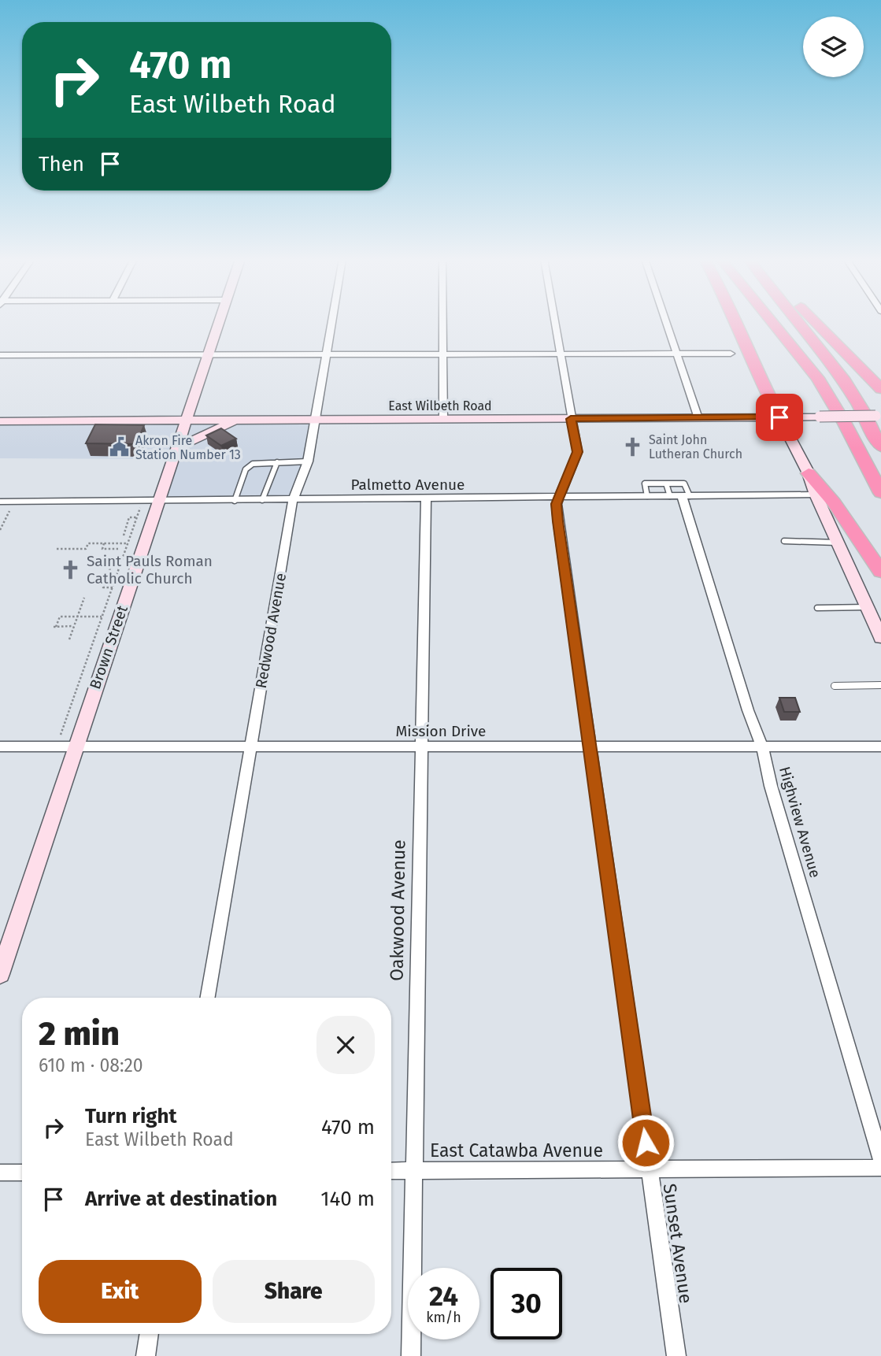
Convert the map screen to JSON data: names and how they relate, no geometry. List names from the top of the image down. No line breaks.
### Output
{"streets":{"main road":["East Wilbeth Road","Brown Street"],"street":["Palmetto Avenue","Redwood Avenue","Mission Drive","Highview Avenue","Oakwood Avenue","East Catawba Avenue","Sunset Avenue"]},"crossings":[["East Wilbeth Road","Redwood Avenue"],["East Wilbeth Road","Brown Street"],["East Wilbeth Road","Sunset Avenue"],["Palmetto Avenue","Redwood Avenue"],["Palmetto Avenue","Brown Street"],["Palmetto Avenue","Highview Avenue"],["Palmetto Avenue","Oakwood Avenue"],["Palmetto Avenue","Sunset Avenue"],["Redwood Avenue","Mission Drive"],["Brown Street","Mission Drive"],["Mission Drive","Highview Avenue"],["Mission Drive","Oakwood Avenue"],["Mission Drive","Sunset Avenue"],["Oakwood Avenue","East Catawba Avenue"],["East Catawba Avenue","Sunset Avenue"]],"places":{"church":["Saint John Lutheran Church","Saint Pauls Roman Catholic Church"],"public building":["Akron Fire Station Number 13"]},"page":{"turn":["470 m","East Wilbeth Road"],"then":"Then","heading":["2 min","610 m · 08:20"],"list":[{"name":"Turn right","note":"East Wilbeth Road","value":"470 m"},{"name":"Arrive at destination","value":"140 m"}],"buttons":["Exit","Share"],"speed":"24 km/h","limit":"30"}}
